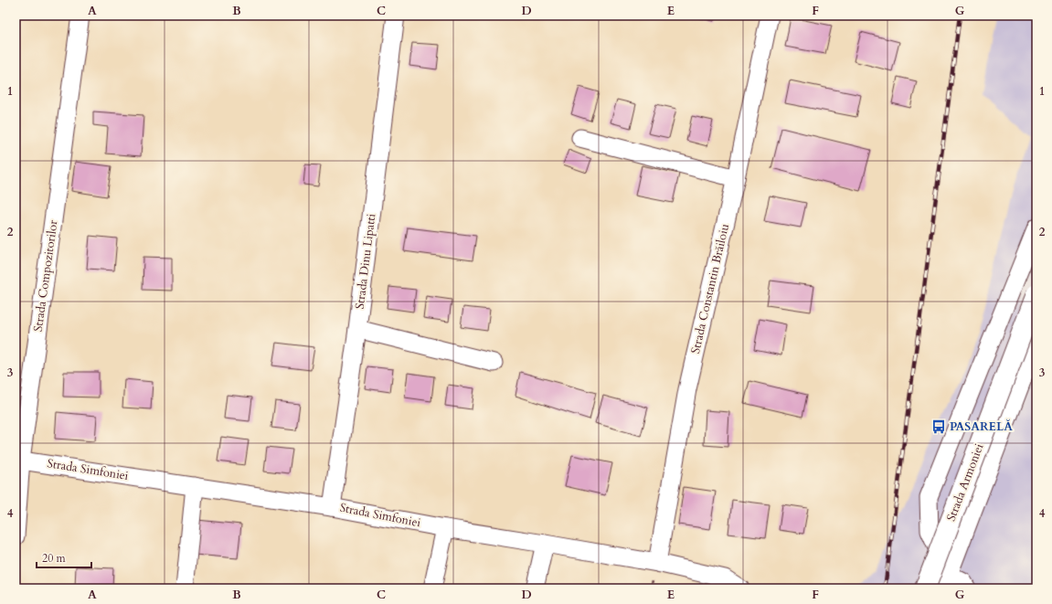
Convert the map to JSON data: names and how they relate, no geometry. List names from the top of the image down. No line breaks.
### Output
{"streets":{"main road":["Strada Armoniei"],"street":["Strada Dinu Lipatti","Strada Compozitorilor","Strada Constantin Brăiloiu","Strada Simfoniei"]},"crossings":[["Strada Dinu Lipatti","Strada Simfoniei"],["Strada Compozitorilor","Strada Simfoniei"],["Strada Constantin Brăiloiu","Strada Simfoniei"]],"places":{"bus stop":["PASARELĂ"]},"scale_bar":"20 m","grid":{"columns":["A","B","C","D","E","F","G"],"rows":["1","2","3","4"]}}
